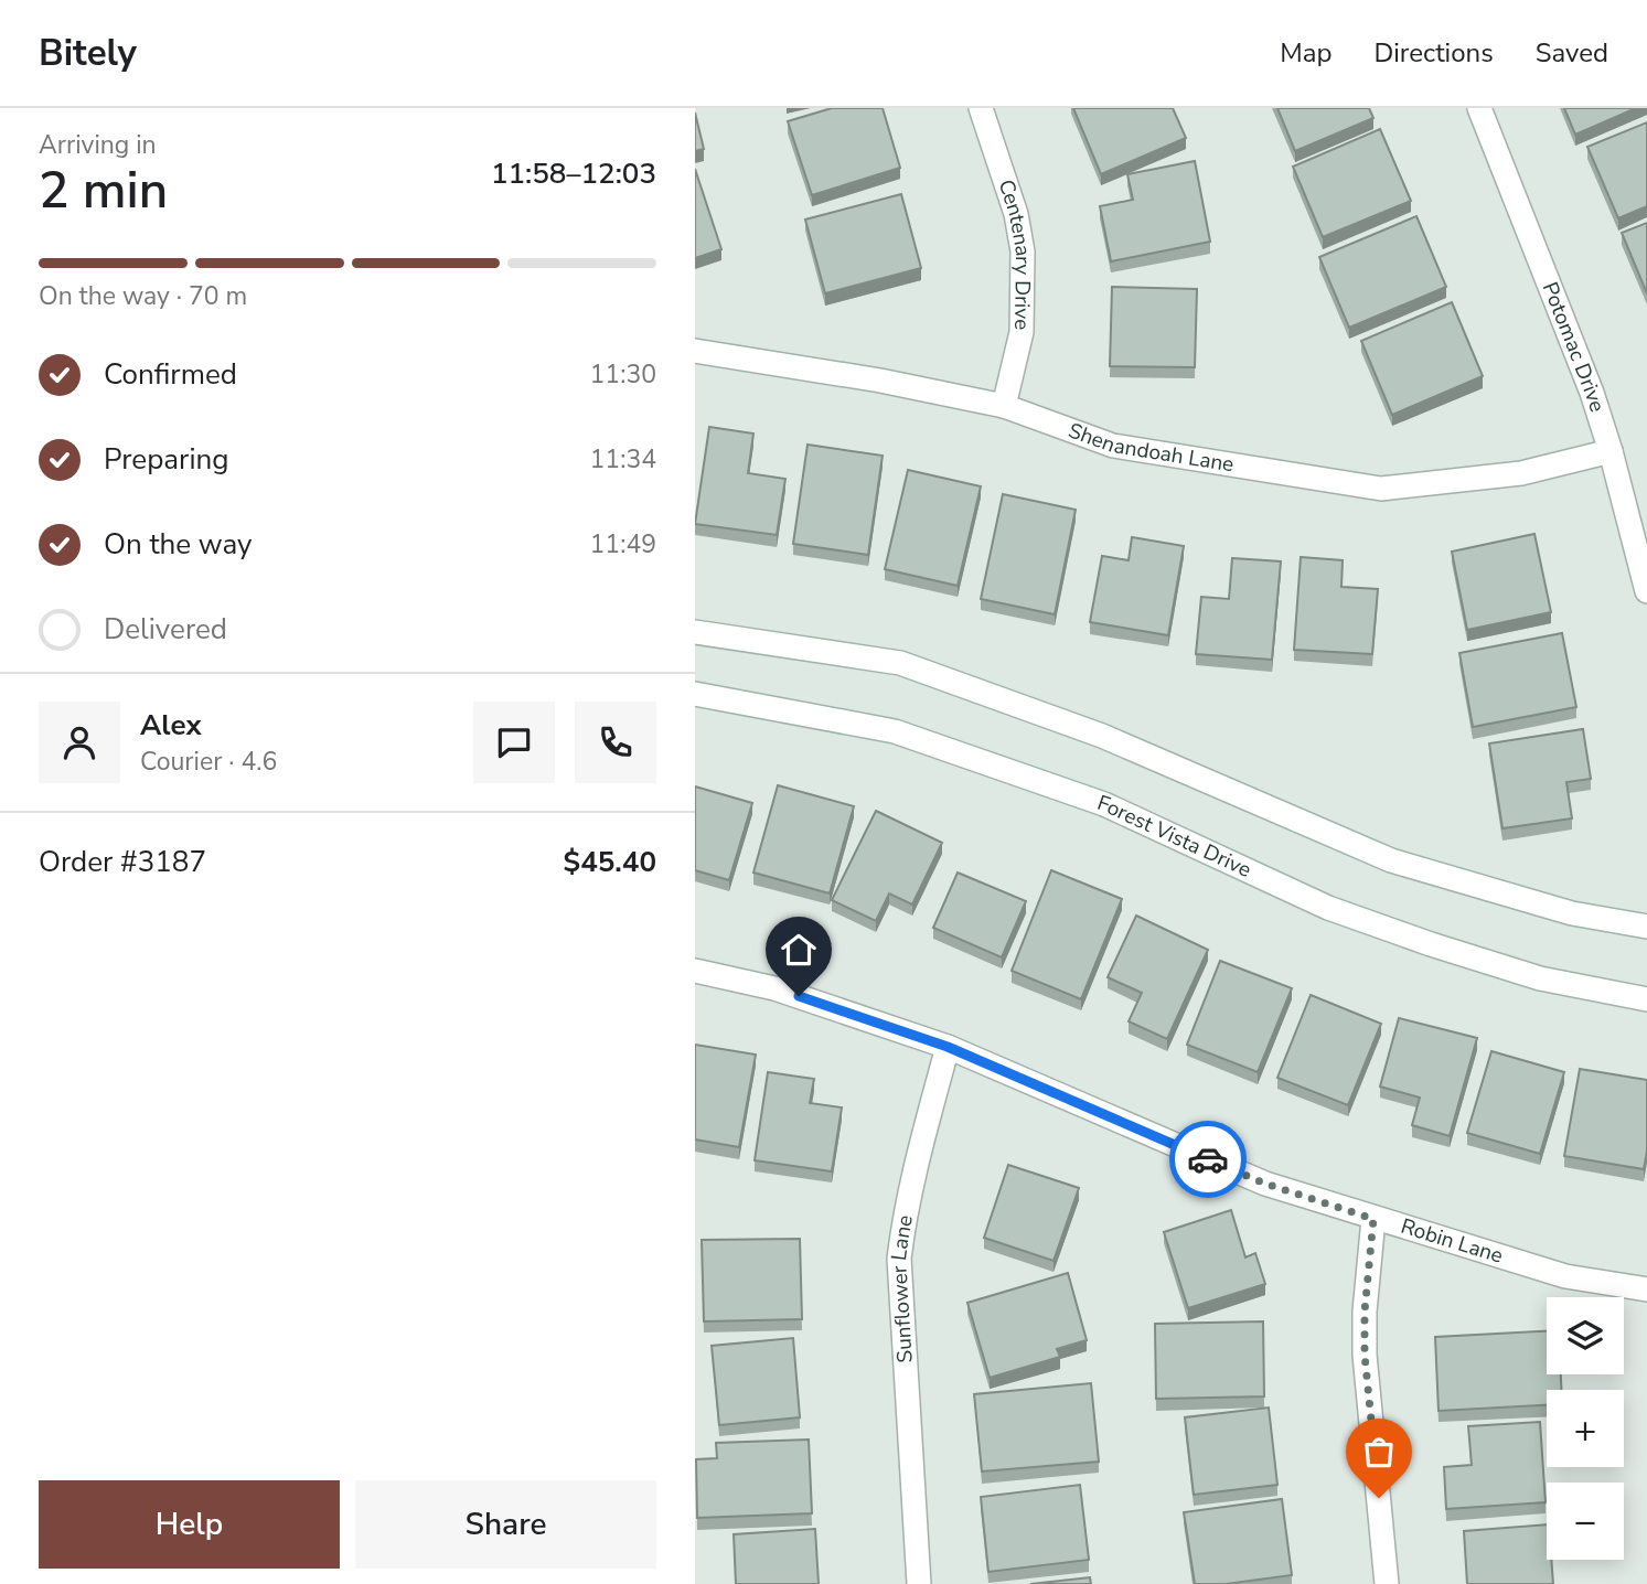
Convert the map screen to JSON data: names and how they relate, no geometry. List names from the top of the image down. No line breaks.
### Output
{"streets":{"street":["Centenary Drive","Potomac Drive","Shenandoah Lane","Forest Vista Drive","Robin Lane","Sunflower Lane"]},"crossings":[["Centenary Drive","Shenandoah Lane"],["Potomac Drive","Shenandoah Lane"],["Robin Lane","Sunflower Lane"]],"page":{"header":"Bitely","nav":["Map","Directions","Saved"],"heading":["2 min","Arriving in","11:58–12:03"],"panel":["Alex","Courier · 4.6","Order #3187","$45.40"],"bar":"On the way · 70 m","list":[["Confirmed","11:30"],["Preparing","11:34"],["On the way","11:49"],"Delivered"],"map_buttons":["+","−"],"buttons":["Help","Share"]}}
